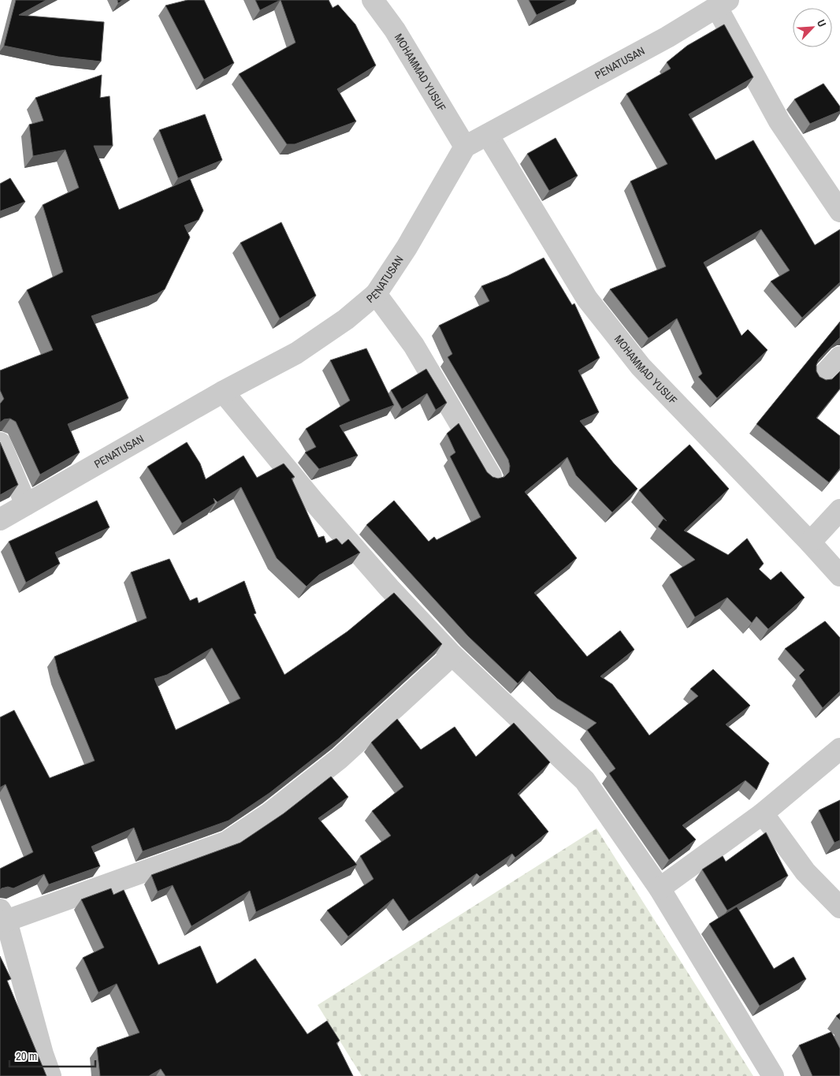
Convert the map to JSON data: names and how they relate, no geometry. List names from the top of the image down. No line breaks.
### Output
{"streets":{"street":["PENATUSAN","MOHAMMAD YUSUF"]},"crossings":[["PENATUSAN","MOHAMMAD YUSUF"]],"scale_bar":"20 m","north":"top right"}
